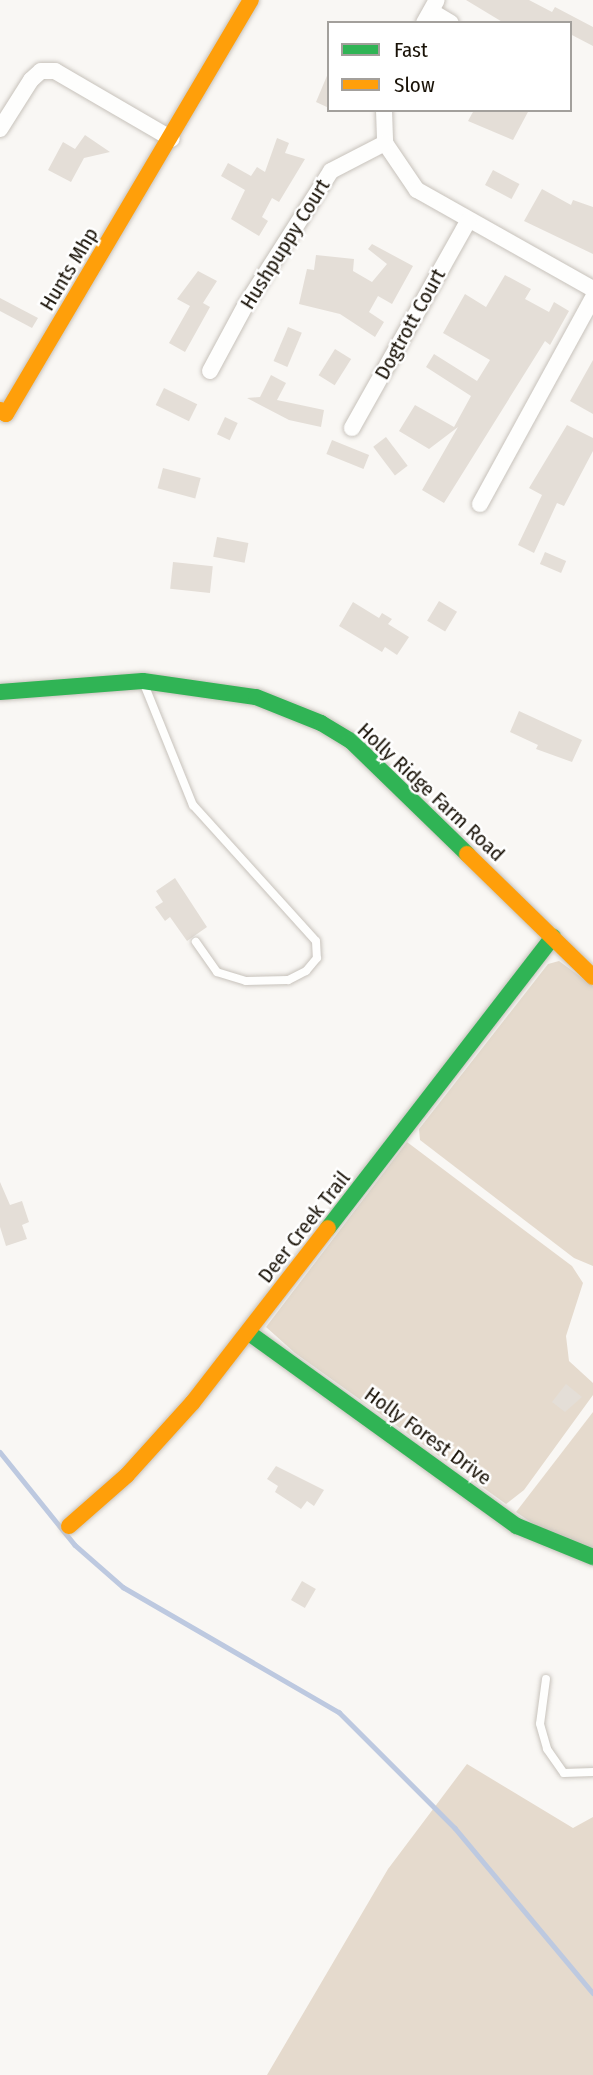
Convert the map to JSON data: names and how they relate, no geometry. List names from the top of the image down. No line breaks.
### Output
{"streets":{"street":["Hushpuppy Court","Hunts Mhp","Dogtrott Court","Holly Ridge Farm Road","Deer Creek Trail","Holly Forest Drive"]},"crossings":[["Holly Ridge Farm Road","Deer Creek Trail"],["Deer Creek Trail","Holly Forest Drive"]],"legend":["Fast","Slow"]}
